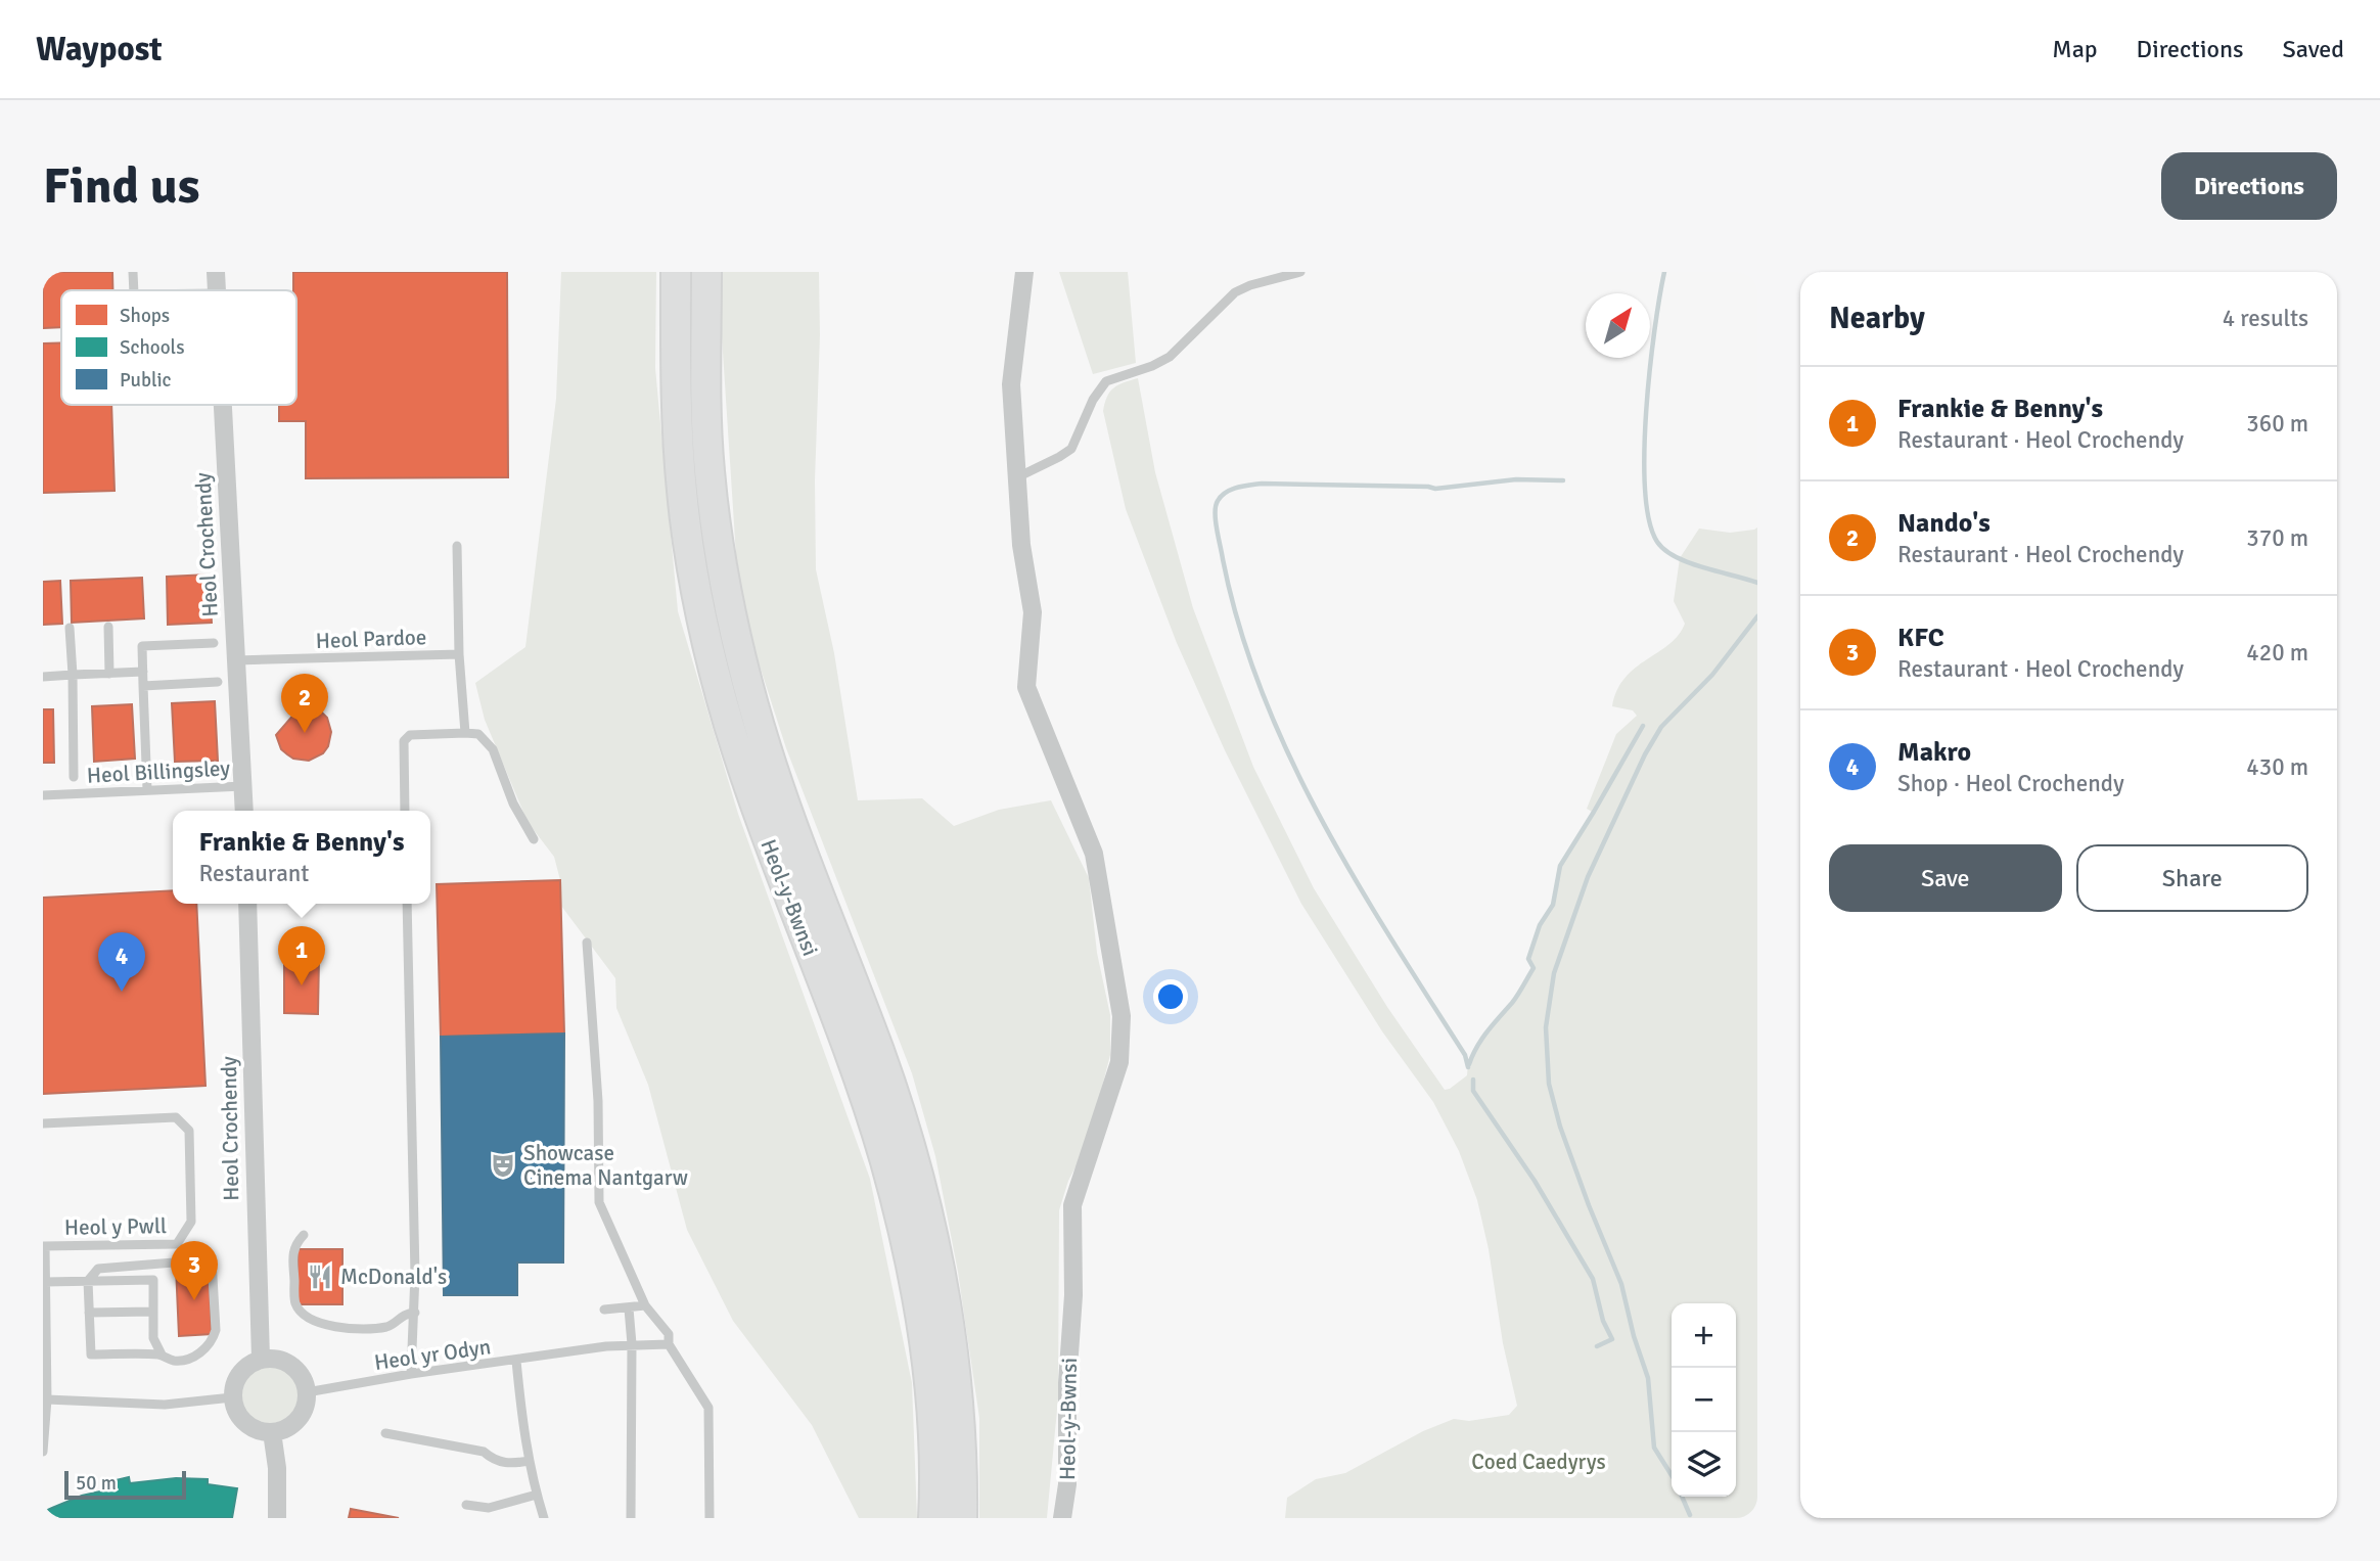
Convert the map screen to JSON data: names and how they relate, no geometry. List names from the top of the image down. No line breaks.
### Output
{"streets":{"highway":["Heol-y-Bwnsi"],"street":["Heol Crochendy"],"lane":["Heol Pardoe","Heol Billingsley","Heol y Pwll","Heol yr Odyn"]},"crossings":[["Heol Crochendy","Heol Pardoe"],["Heol Crochendy","Heol Billingsley"],["Heol Crochendy","Heol yr Odyn"]],"parks":["Coed Caedyrys"],"places":{"theatre":["Showcase Cinema Nantgarw"],"restaurant":["McDonald's"]},"legend":["Shops","Schools","Public"],"scale_bar":"50 m","north":"top right","page":{"header":"Waypost","nav":["Map","Directions","Saved"],"buttons":["Directions",["Save","Share"]],"title":"Find us","heading":["Nearby","4 results"],"list":[{"mark":"1","name":"Frankie & Benny's","note":"Restaurant · Heol Crochendy","value":"360 m"},{"mark":"2","name":"Nando's","note":"Restaurant · Heol Crochendy","value":"370 m"},{"mark":"3","name":"KFC","note":"Restaurant · Heol Crochendy","value":"420 m"},{"mark":"4","name":"Makro","note":"Shop · Heol Crochendy","value":"430 m"}],"pins":["2","1","4","3"],"popup":["Frankie & Benny's","Restaurant"],"map_buttons":["+","−"],"scale":"50 m"}}
